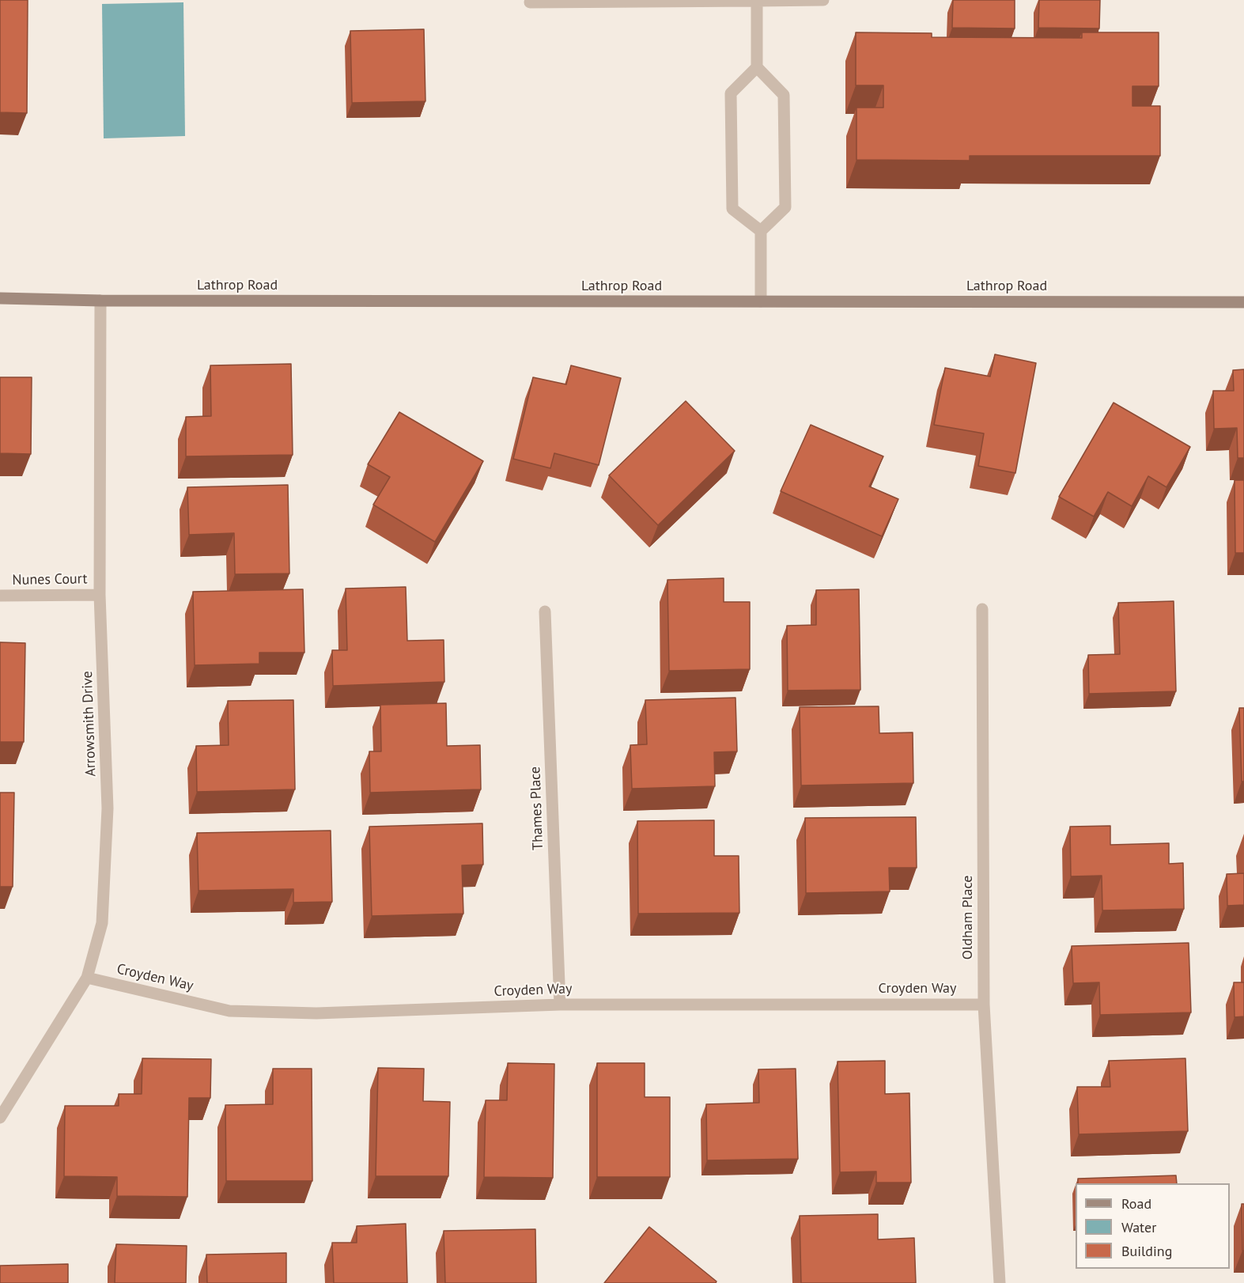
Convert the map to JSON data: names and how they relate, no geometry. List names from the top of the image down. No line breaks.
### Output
{"streets":{"main road":["Lathrop Road"],"street":["Nunes Court","Arrowsmith Drive","Thames Place","Oldham Place","Croyden Way"]},"crossings":[["Lathrop Road","Arrowsmith Drive"],["Nunes Court","Arrowsmith Drive"],["Arrowsmith Drive","Croyden Way"],["Thames Place","Croyden Way"],["Oldham Place","Croyden Way"]],"legend":["Road","Water","Building"]}
